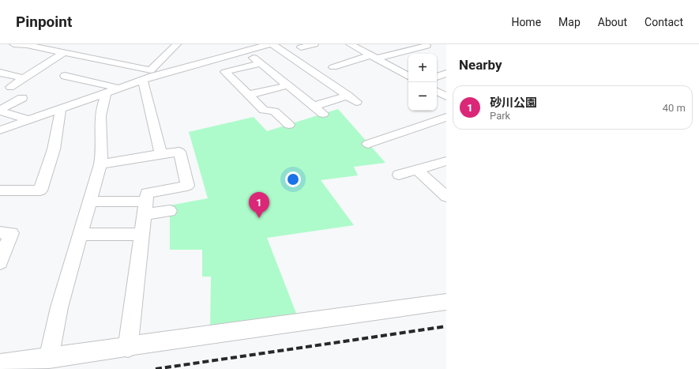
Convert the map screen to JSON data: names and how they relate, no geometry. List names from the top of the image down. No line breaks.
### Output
{"page":{"header":"Pinpoint","nav":["Home","Map","About","Contact"],"heading":"Nearby","map_buttons":["+","−"],"list":[{"mark":"1","name":"砂川公園","note":"Park","value":"40 m"}],"pins":"1"}}
